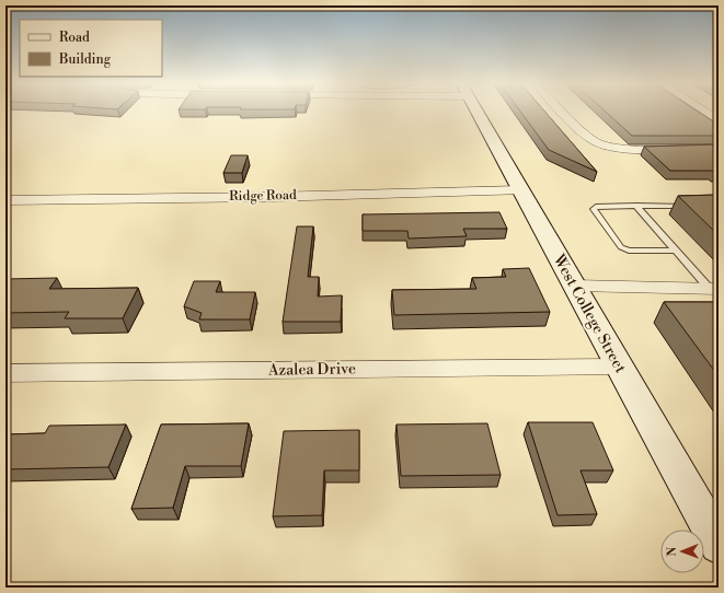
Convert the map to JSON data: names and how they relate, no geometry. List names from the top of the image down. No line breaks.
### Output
{"streets":{"street":["Ridge Road","West College Street","Azalea Drive"]},"crossings":[["Ridge Road","West College Street"],["West College Street","Azalea Drive"]],"legend":["Road","Building"],"north":"left"}
